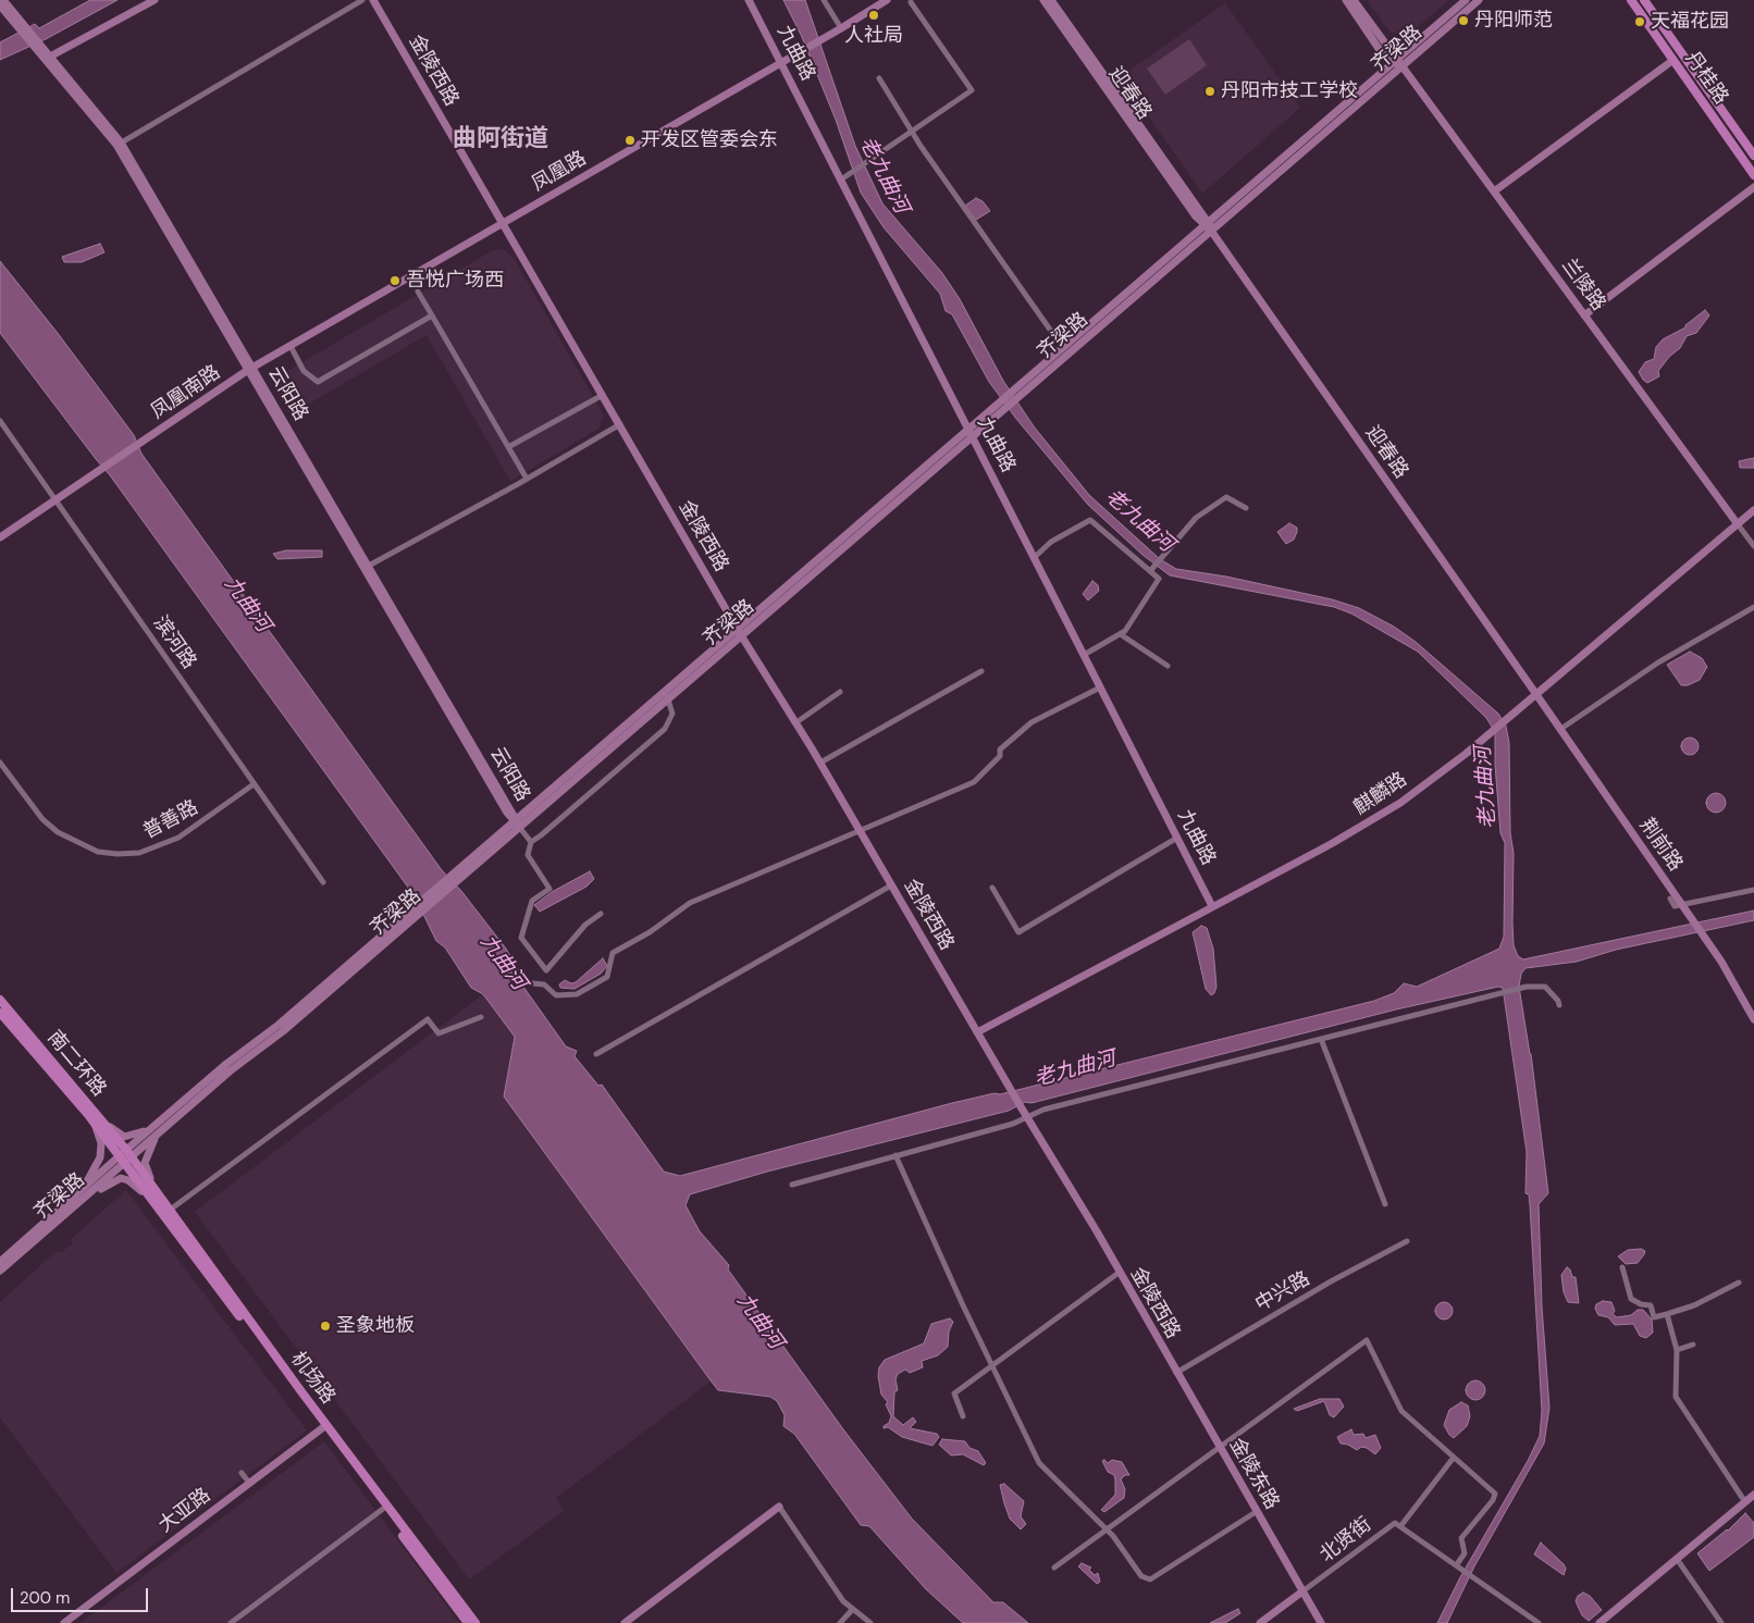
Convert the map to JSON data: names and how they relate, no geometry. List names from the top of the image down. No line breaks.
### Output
{"streets":{"main road":["丹桂路","南二环路","机场路"],"street":["齐梁路","九曲路","金陵西路","迎春路","凤凰路","兰陵路","凤凰南路","云阳路","滨河路","麒麟路","普善路","荆前路","中兴路","金陵东路","大亚路","北贤街"]},"crossings":[["齐梁路","九曲路"],["齐梁路","金陵西路"],["齐梁路","迎春路"],["齐梁路","兰陵路"],["齐梁路","云阳路"],["齐梁路","南二环路"],["齐梁路","机场路"],["九曲路","凤凰路"],["九曲路","麒麟路"],["金陵西路","凤凰路"],["金陵西路","麒麟路"],["金陵西路","中兴路"],["金陵西路","金陵东路"],["迎春路","麒麟路"],["迎春路","荆前路"],["凤凰路","凤凰南路"],["凤凰路","云阳路"],["兰陵路","麒麟路"],["凤凰南路","云阳路"],["凤凰南路","滨河路"],["滨河路","普善路"],["麒麟路","荆前路"],["南二环路","机场路"],["中兴路","金陵东路"],["机场路","大亚路"],["金陵东路","北贤街"]],"districts":["曲阿街道"],"water":["老九曲河","九曲河"],"places":["人社局","丹阳师范","天福花园","丹阳市技工学校","开发区管委会东","吾悦广场西","圣象地板"],"scale_bar":"200 m"}
